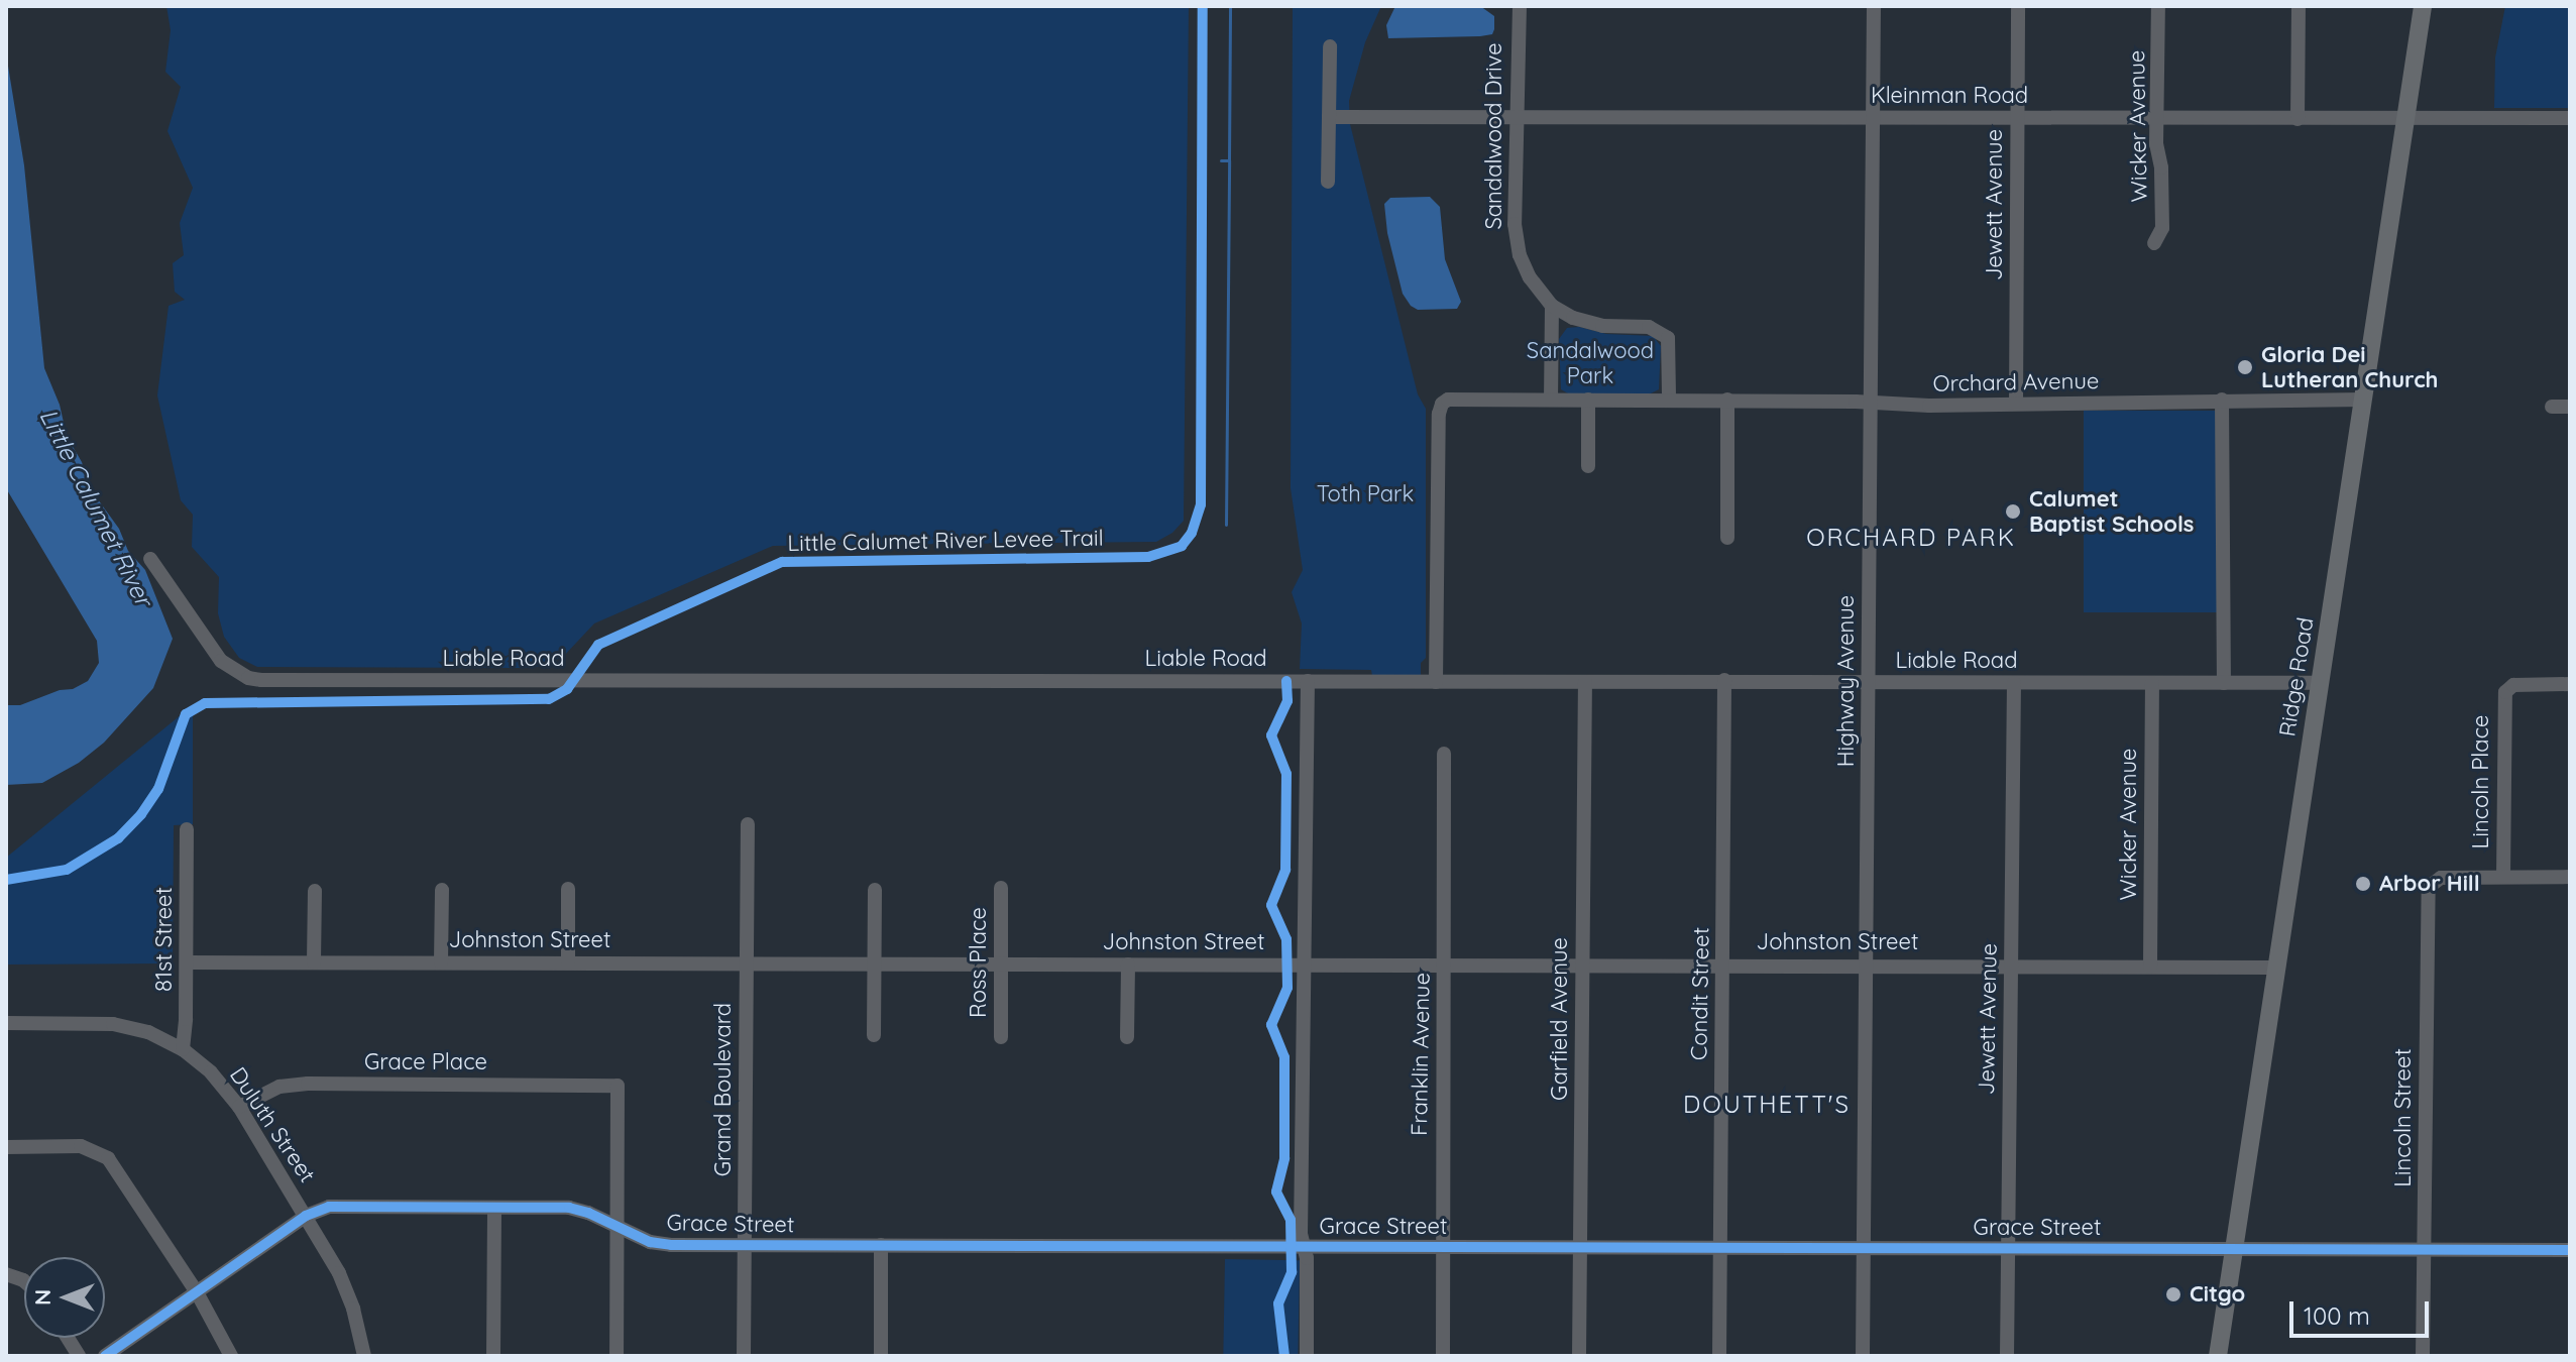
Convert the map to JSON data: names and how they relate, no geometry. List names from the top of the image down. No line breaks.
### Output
{"streets":{"main road":["Ridge Road"],"street":["Kleinman Road","Wicker Avenue","Sandalwood Drive","Jewett Avenue","Orchard Avenue","Liable Road","Highway Avenue","Lincoln Place","81st Street","Johnston Street","Ross Place","Condit Street","Garfield Avenue","Franklin Avenue","Grace Place","Grand Boulevard","Lincoln Street","Duluth Street","Grace Street"],"cycle path":["Little Calumet River Levee Trail"]},"crossings":[["Kleinman Road","Wicker Avenue"],["Kleinman Road","Sandalwood Drive"],["Kleinman Road","Jewett Avenue"],["Kleinman Road","Ridge Road"],["Kleinman Road","Highway Avenue"],["Wicker Avenue","Liable Road"],["Wicker Avenue","Johnston Street"],["Sandalwood Drive","Orchard Avenue"],["Jewett Avenue","Orchard Avenue"],["Jewett Avenue","Liable Road"],["Jewett Avenue","Johnston Street"],["Jewett Avenue","Grace Street"],["Orchard Avenue","Ridge Road"],["Orchard Avenue","Highway Avenue"],["Liable Road","Ridge Road"],["Liable Road","Highway Avenue"],["Liable Road","Condit Street"],["Liable Road","Garfield Avenue"],["Ridge Road","Johnston Street"],["Ridge Road","Grace Street"],["Highway Avenue","Johnston Street"],["Highway Avenue","Grace Street"],["Lincoln Place","Lincoln Street"],["81st Street","Johnston Street"],["81st Street","Duluth Street"],["Johnston Street","Ross Place"],["Johnston Street","Condit Street"],["Johnston Street","Garfield Avenue"],["Johnston Street","Franklin Avenue"],["Johnston Street","Grand Boulevard"],["Condit Street","Grace Street"],["Garfield Avenue","Grace Street"],["Franklin Avenue","Grace Street"],["Grace Place","Duluth Street"],["Grace Place","Grace Street"],["Grand Boulevard","Grace Street"],["Lincoln Street","Grace Street"],["Duluth Street","Grace Street"]],"districts":["ORCHARD PARK","DOUTHETT'S"],"water":["Little Calumet River"],"parks":["Sandalwood Park","Toth Park"],"places":["Gloria Dei Lutheran Church","Calumet Baptist Schools","Arbor Hill","Citgo"],"scale_bar":"100 m","north":"left"}
